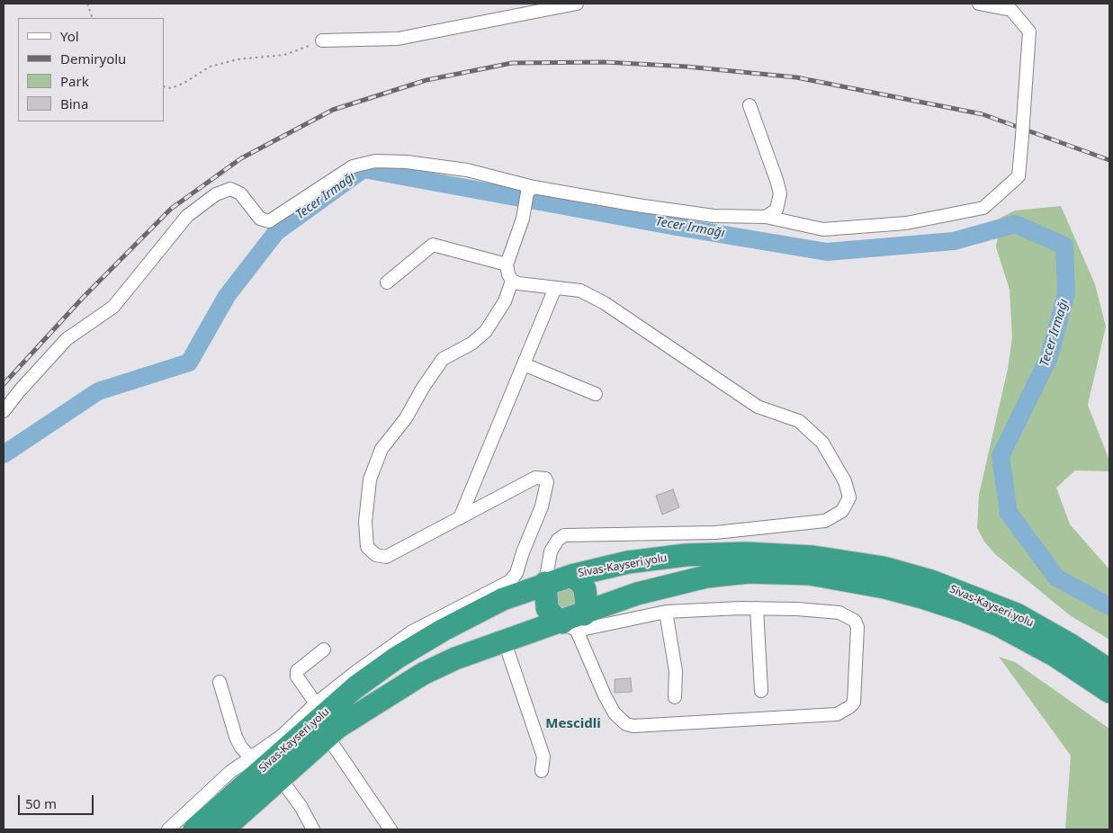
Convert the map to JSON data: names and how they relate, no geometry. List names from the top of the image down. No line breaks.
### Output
{"streets":{"highway":["Sivas-Kayseri yolu"]},"districts":["Mescidli"],"water":["Tecer Irmağı"],"legend":["Yol","Demiryolu","Park","Bina"],"scale_bar":"50 m"}
